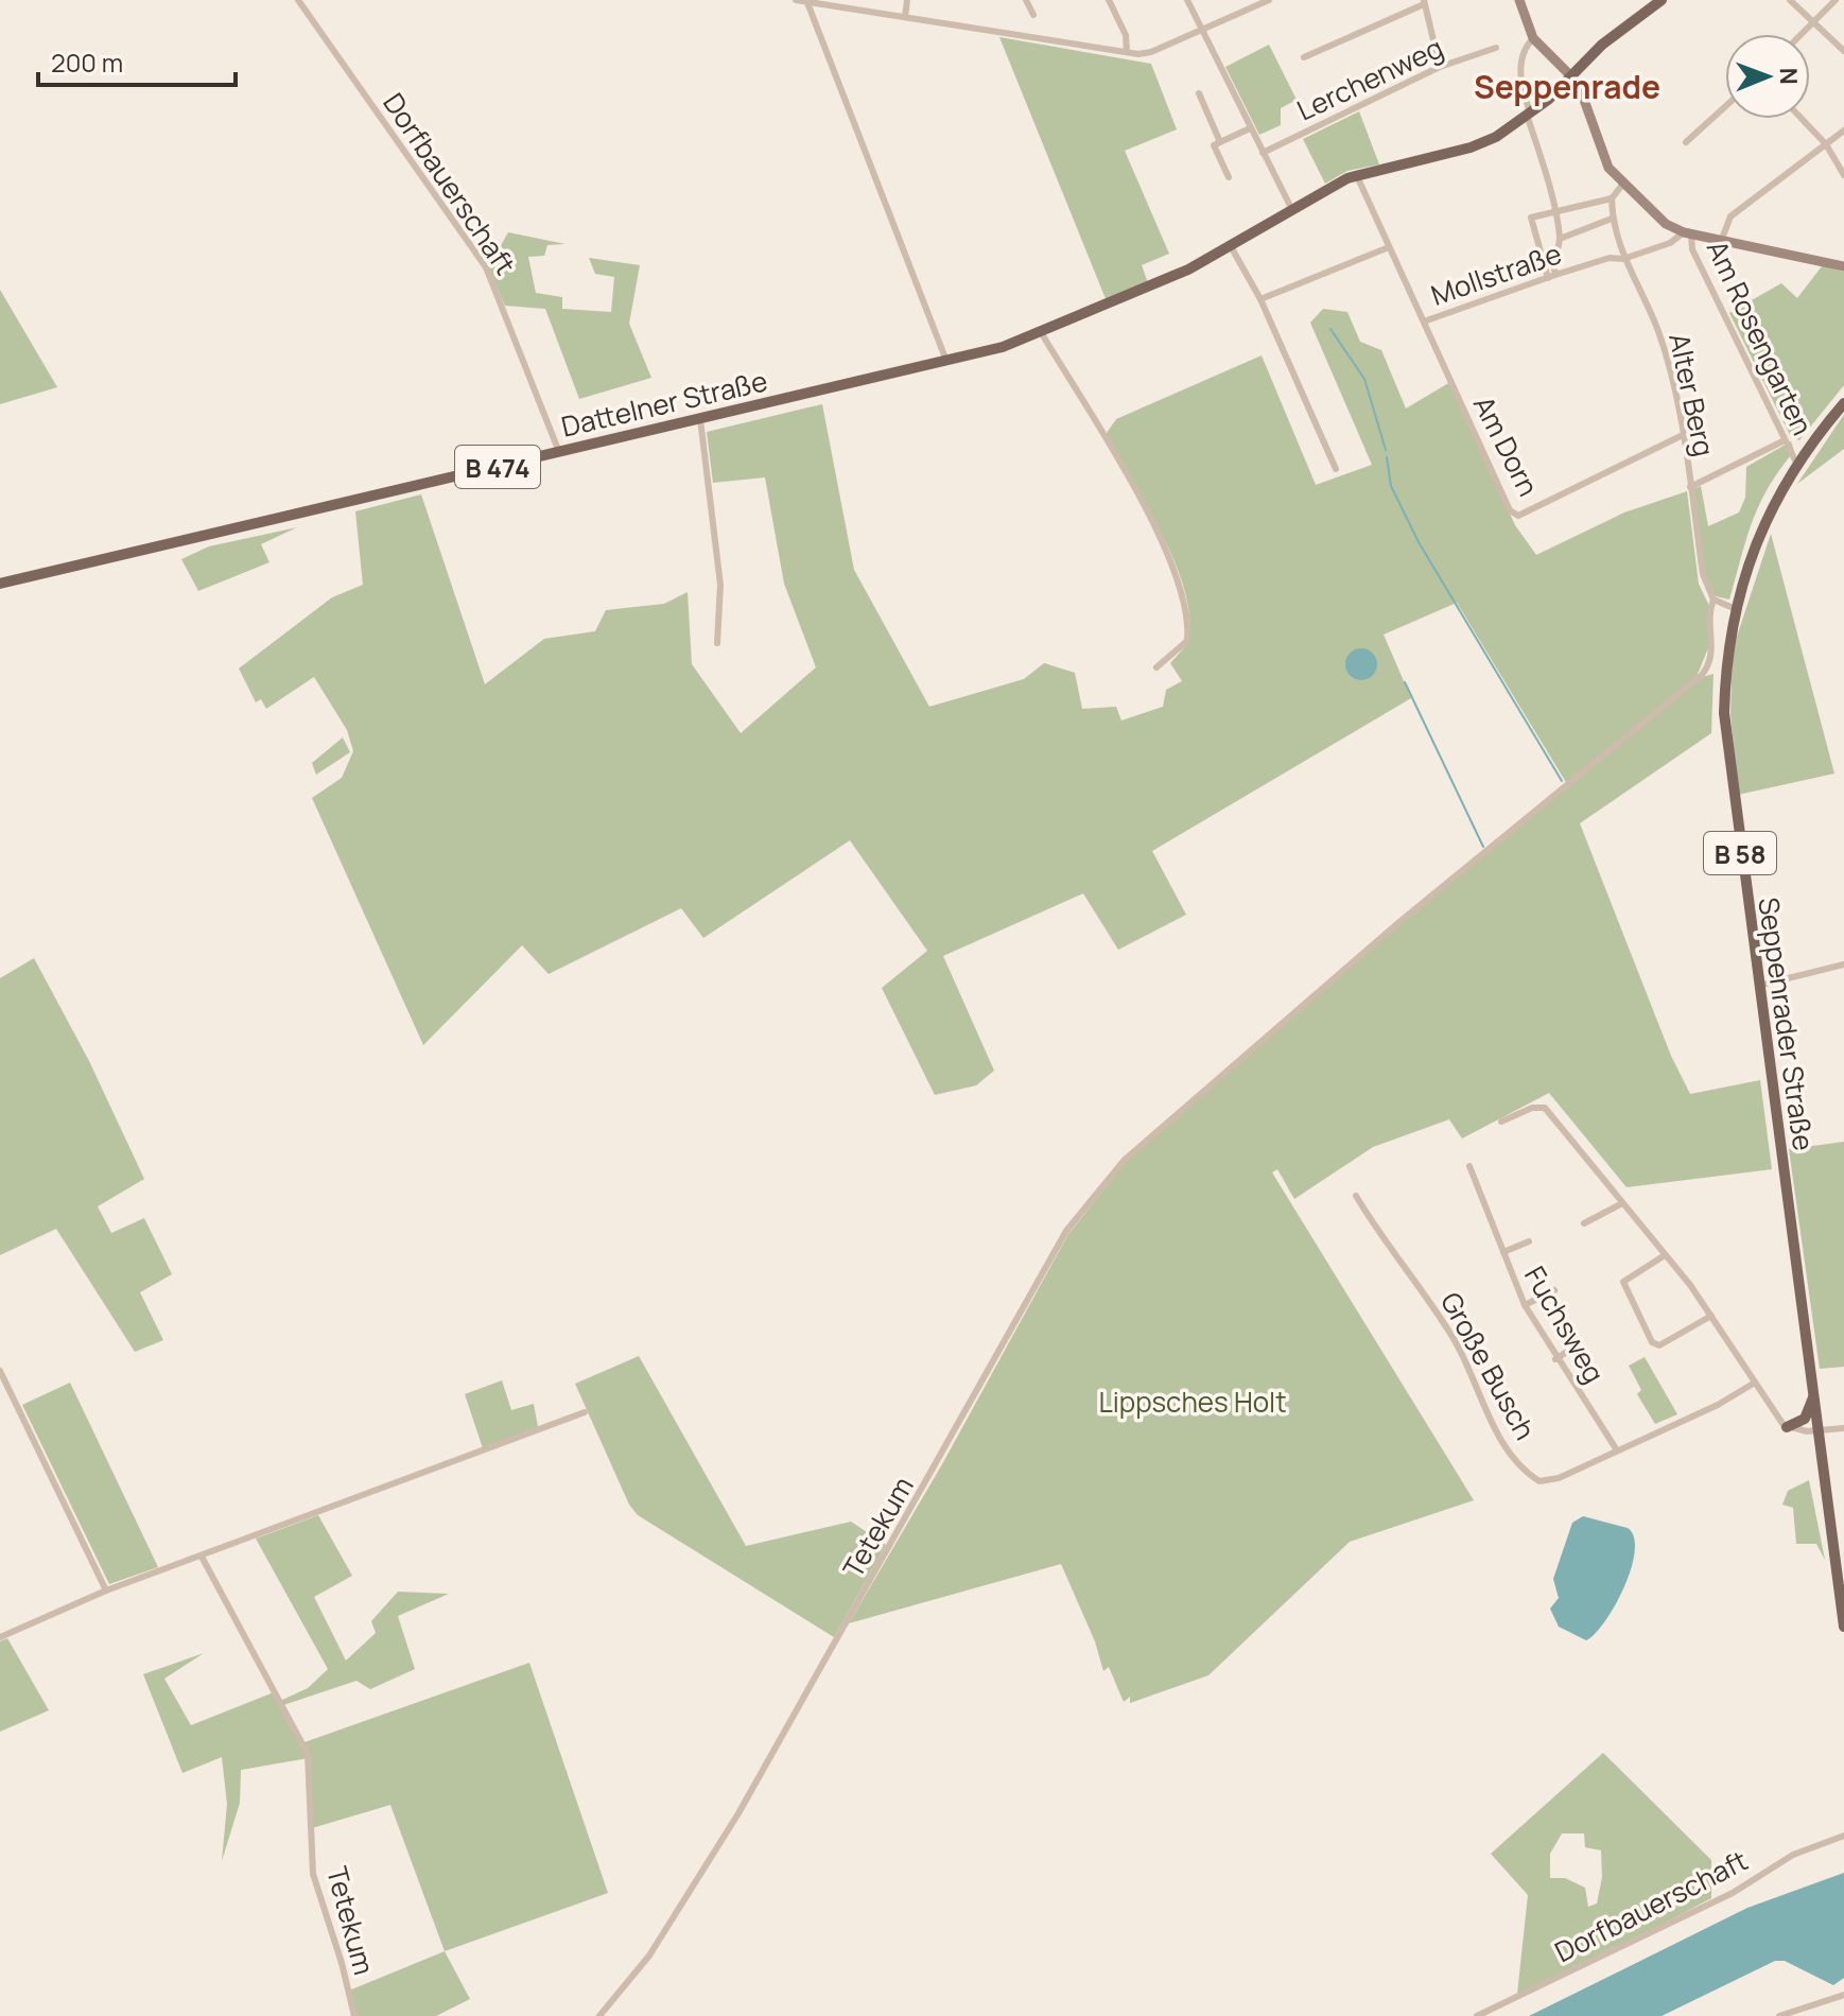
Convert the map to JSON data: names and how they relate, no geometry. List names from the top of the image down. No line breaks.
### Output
{"streets":{"main road":["Dattelner Straße","B 474","B 58","Seppenrader Straße"],"street":["Lerchenweg","Dorfbauerschaft","Mollstraße","Am Rosengarten","Alter Berg","Am Dorn","Fuchsweg","Große Busch","Tetekum"]},"crossings":[["Dorfbauerschaft","Dattelner Straße"],["Mollstraße","Am Rosengarten"],["Mollstraße","Alter Berg"],["Mollstraße","Dattelner Straße"],["Mollstraße","Am Dorn"],["Am Rosengarten","Seppenrader Straße"],["Alter Berg","Am Dorn"],["Alter Berg","Tetekum"],["Dattelner Straße","B 474"],["Fuchsweg","Große Busch"]],"districts":["Seppenrade"],"parks":["Lippsches Holt"],"scale_bar":"200 m","north":"right"}
